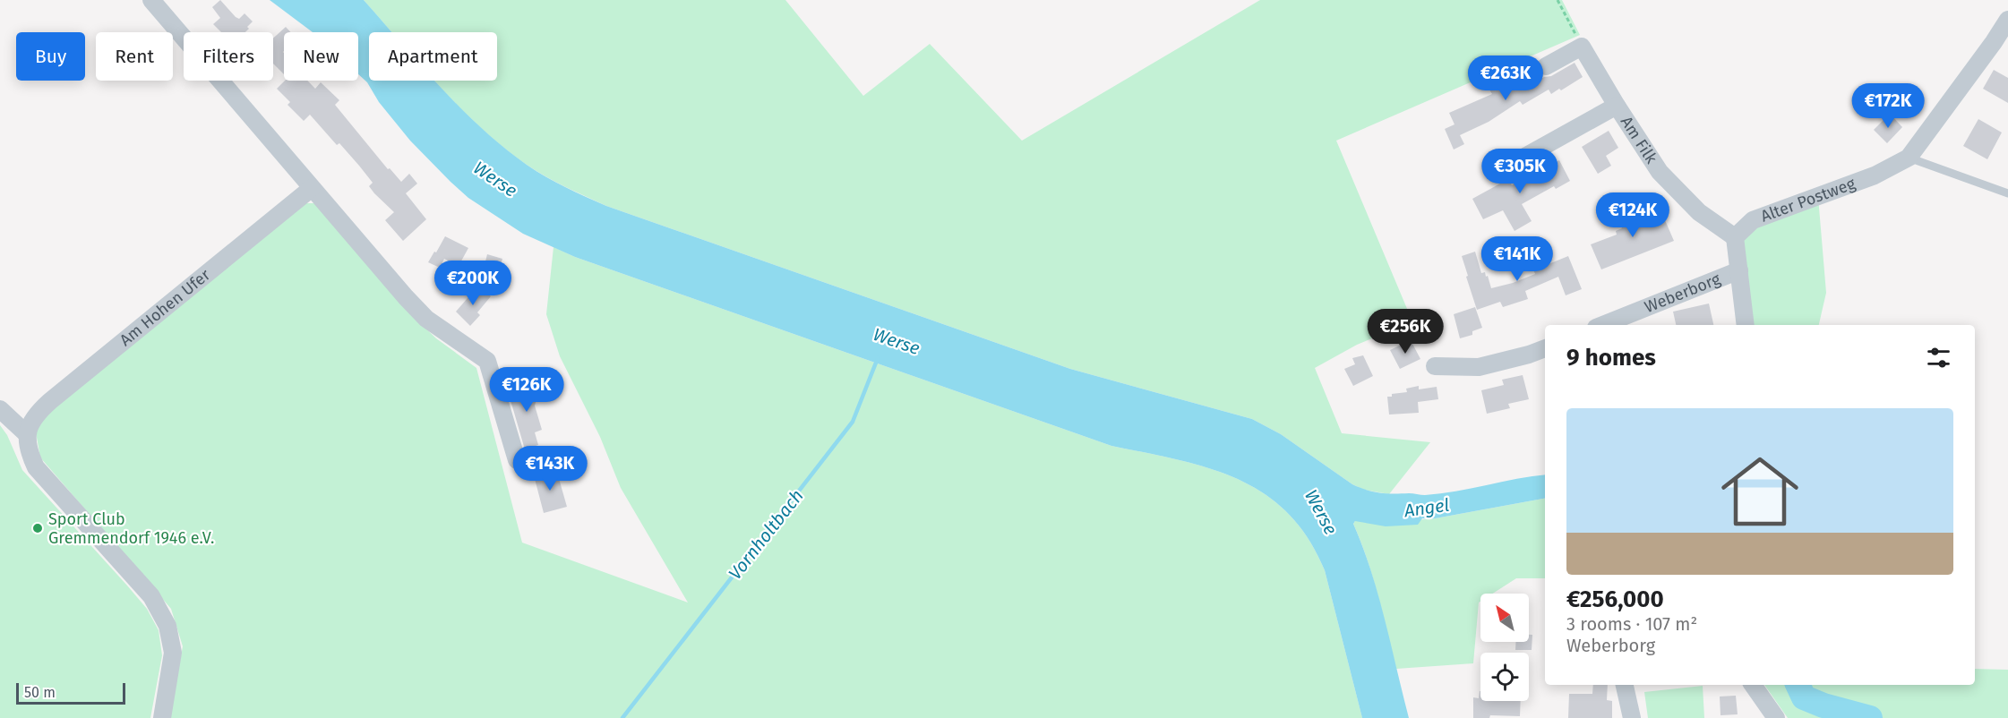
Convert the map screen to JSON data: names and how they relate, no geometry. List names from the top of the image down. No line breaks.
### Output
{"streets":{"street":["Am Filk","Alter Postweg","Weberborg","Am Hohen Ufer"]},"crossings":[["Am Filk","Alter Postweg"]],"water":["Werse","Angel","Vornholtbach"],"places":["Sport Club Gremmendorf 1946 e.V."],"scale_bar":"50 m","north":"top left","page":{"chip":["Buy","Rent","Filters","New","Apartment"],"price":["€263K","€172K","€305K","€124K","€141K","€200K","€256K","€126K","€143K"],"heading":"9 homes","list":[{"name":"€256,000","note":"3 rooms · 107 m² · Weberborg"}],"scale":"50 m"}}
